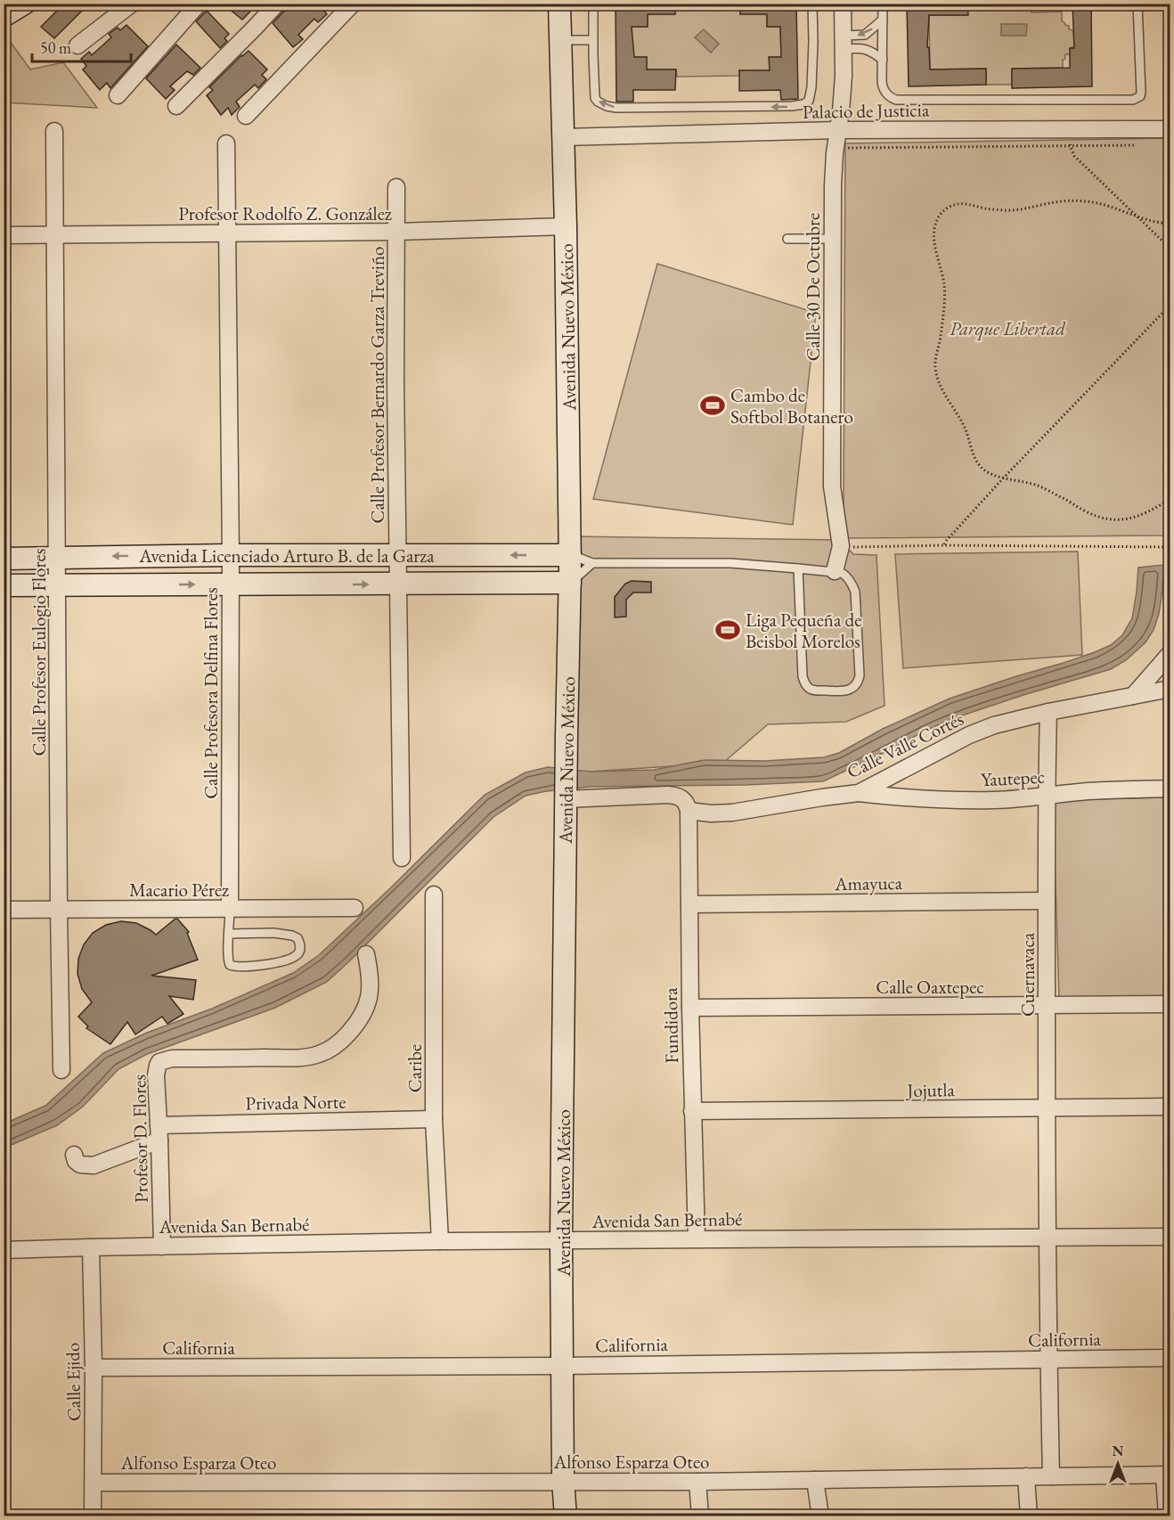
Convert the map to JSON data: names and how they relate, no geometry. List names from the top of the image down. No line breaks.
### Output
{"streets":{"street":["Palacio de Justicia","Profesor Rodolfo Z. González","Calle 30 De Octubre","Avenida Nuevo México","Calle Profesor Bernardo Garza Treviño","Avenida Licenciado Arturo B. de la Garza","Calle Profesor Eulogio Flores","Calle Profesora Delfina Flores","Calle Valle Cortés","Yautepec","Amayuca","Macario Pérez","Cuernavaca","Calle Oaxtepec","Fundidora","Caribe","Jojutla","Privada Norte","Profesor D. Flores","Avenida San Bernabé","California","Calle Ejido","Alfonso Esparza Oteo"]},"crossings":[["Palacio de Justicia","Calle 30 De Octubre"],["Palacio de Justicia","Avenida Nuevo México"],["Profesor Rodolfo Z. González","Avenida Nuevo México"],["Profesor Rodolfo Z. González","Calle Profesor Bernardo Garza Treviño"],["Profesor Rodolfo Z. González","Calle Profesor Eulogio Flores"],["Profesor Rodolfo Z. González","Calle Profesora Delfina Flores"],["Avenida Nuevo México","Avenida Licenciado Arturo B. de la Garza"],["Avenida Nuevo México","Avenida San Bernabé"],["Avenida Nuevo México","California"],["Avenida Nuevo México","Alfonso Esparza Oteo"],["Calle Profesor Bernardo Garza Treviño","Avenida Licenciado Arturo B. de la Garza"],["Avenida Licenciado Arturo B. de la Garza","Calle Profesor Eulogio Flores"],["Avenida Licenciado Arturo B. de la Garza","Calle Profesora Delfina Flores"],["Calle Profesor Eulogio Flores","Macario Pérez"],["Calle Profesora Delfina Flores","Macario Pérez"],["Calle Valle Cortés","Yautepec"],["Calle Valle Cortés","Cuernavaca"],["Calle Valle Cortés","Fundidora"],["Yautepec","Cuernavaca"],["Amayuca","Cuernavaca"],["Amayuca","Fundidora"],["Cuernavaca","Calle Oaxtepec"],["Cuernavaca","Jojutla"],["Cuernavaca","Avenida San Bernabé"],["Cuernavaca","California"],["Cuernavaca","Alfonso Esparza Oteo"],["Calle Oaxtepec","Fundidora"],["Fundidora","Jojutla"],["Fundidora","Avenida San Bernabé"],["Caribe","Privada Norte"],["Caribe","Avenida San Bernabé"],["Privada Norte","Profesor D. Flores"],["Profesor D. Flores","Avenida San Bernabé"],["Avenida San Bernabé","Calle Ejido"],["California","Calle Ejido"],["Calle Ejido","Alfonso Esparza Oteo"]],"parks":["Parque Libertad"],"places":{"sports":["Cambo de Softbol Botanero","Liga Pequeña de Beisbol Morelos"]},"scale_bar":"50 m","north":"top"}
